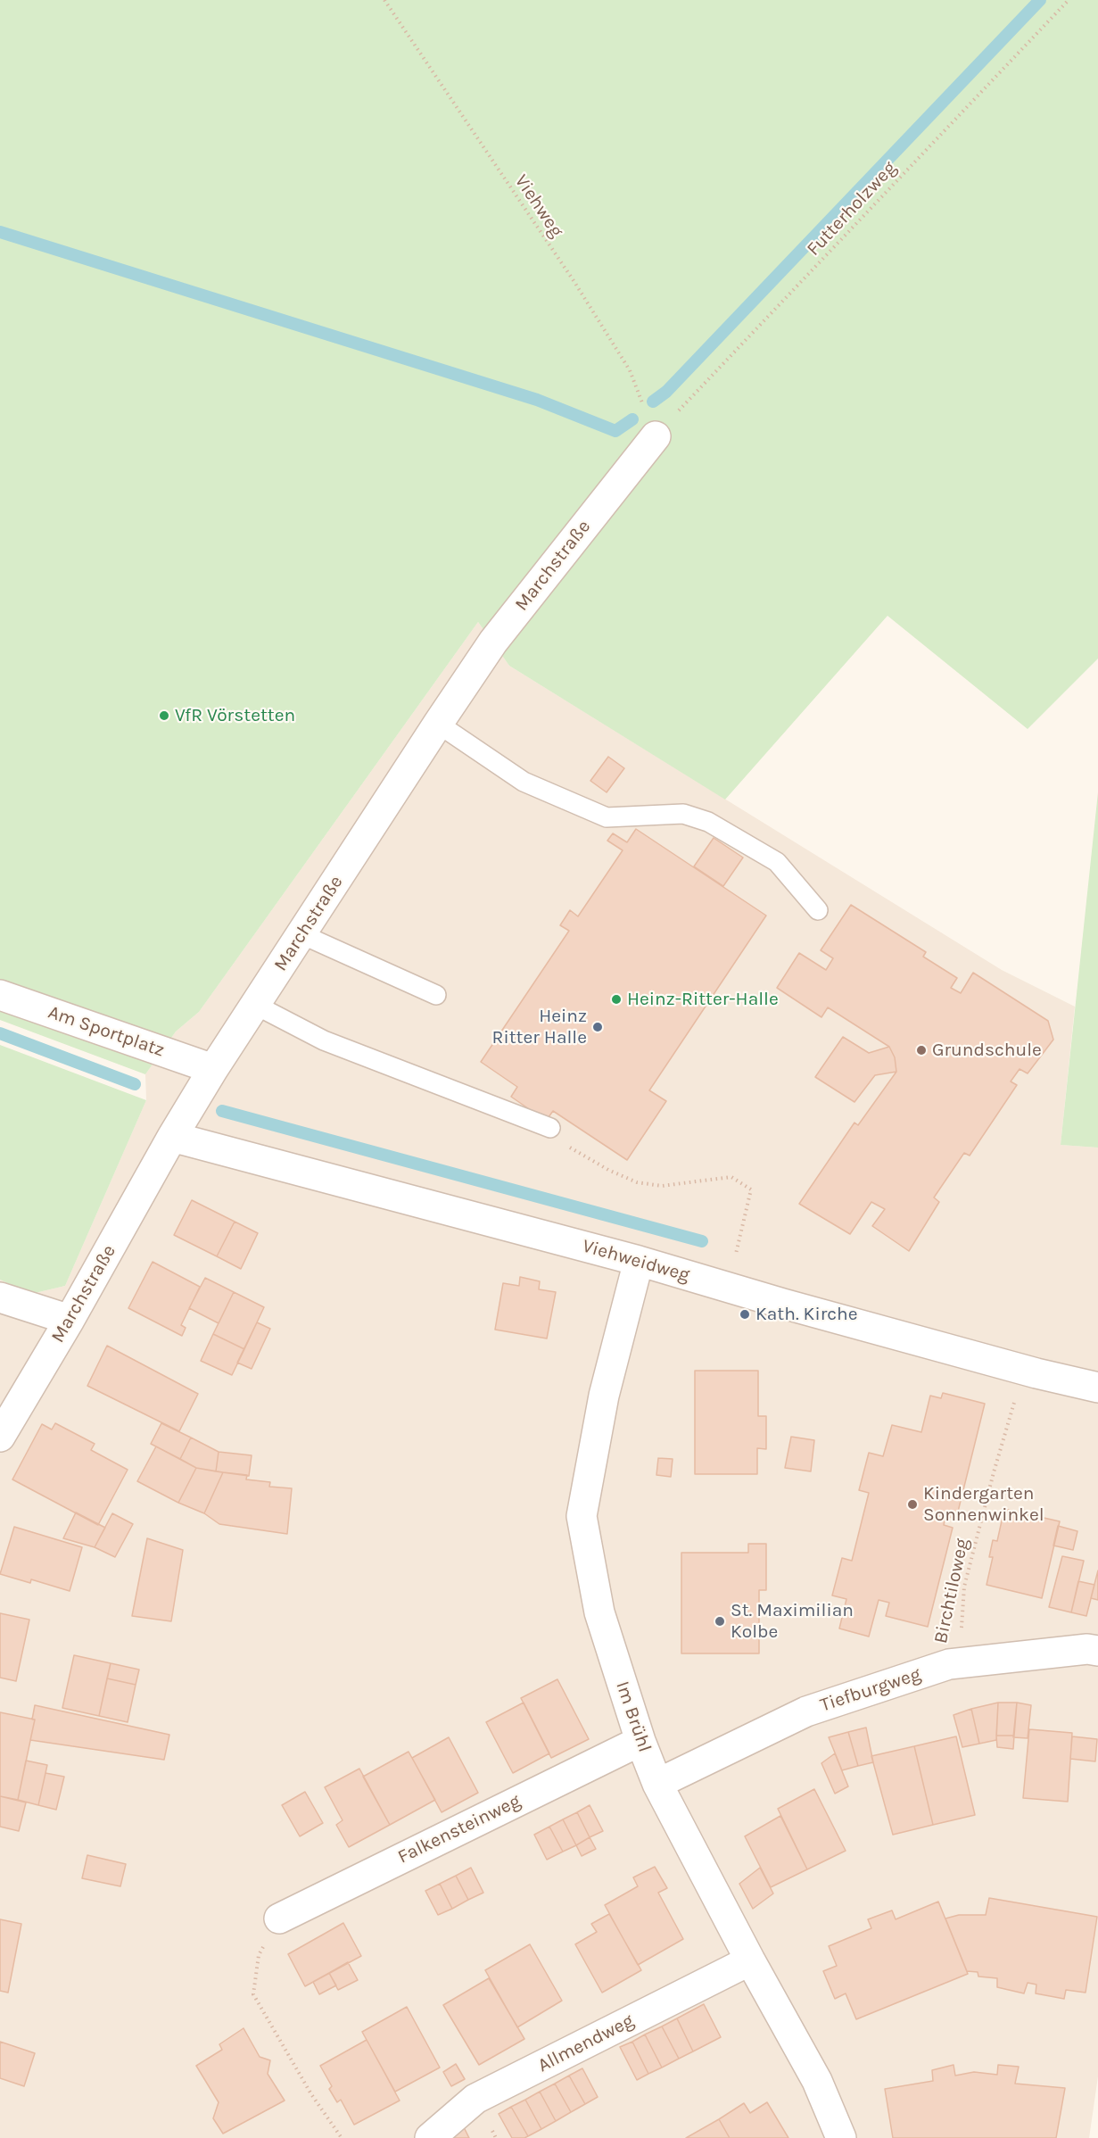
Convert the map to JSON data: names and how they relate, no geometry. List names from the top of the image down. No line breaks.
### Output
{"streets":{"street":["Marchstraße","Am Sportplatz","Viehweidweg","Tiefburgweg","Im Brühl","Falkensteinweg","Allmendweg"],"path":["Viehweg","Futterholzweg","Birchtiloweg"]},"crossings":[["Viehweg","Futterholzweg"],["Viehweg","Marchstraße"],["Futterholzweg","Marchstraße"],["Marchstraße","Am Sportplatz"],["Marchstraße","Viehweidweg"],["Viehweidweg","Birchtiloweg"],["Viehweidweg","Im Brühl"],["Birchtiloweg","Tiefburgweg"],["Tiefburgweg","Im Brühl"],["Im Brühl","Falkensteinweg"],["Im Brühl","Allmendweg"]],"places":["VfR Vörstetten","Heinz-Ritter-Halle","Heinz Ritter Halle","Grundschule","Kath. Kirche","Kindergarten Sonnenwinkel","St. Maximilian Kolbe"]}
